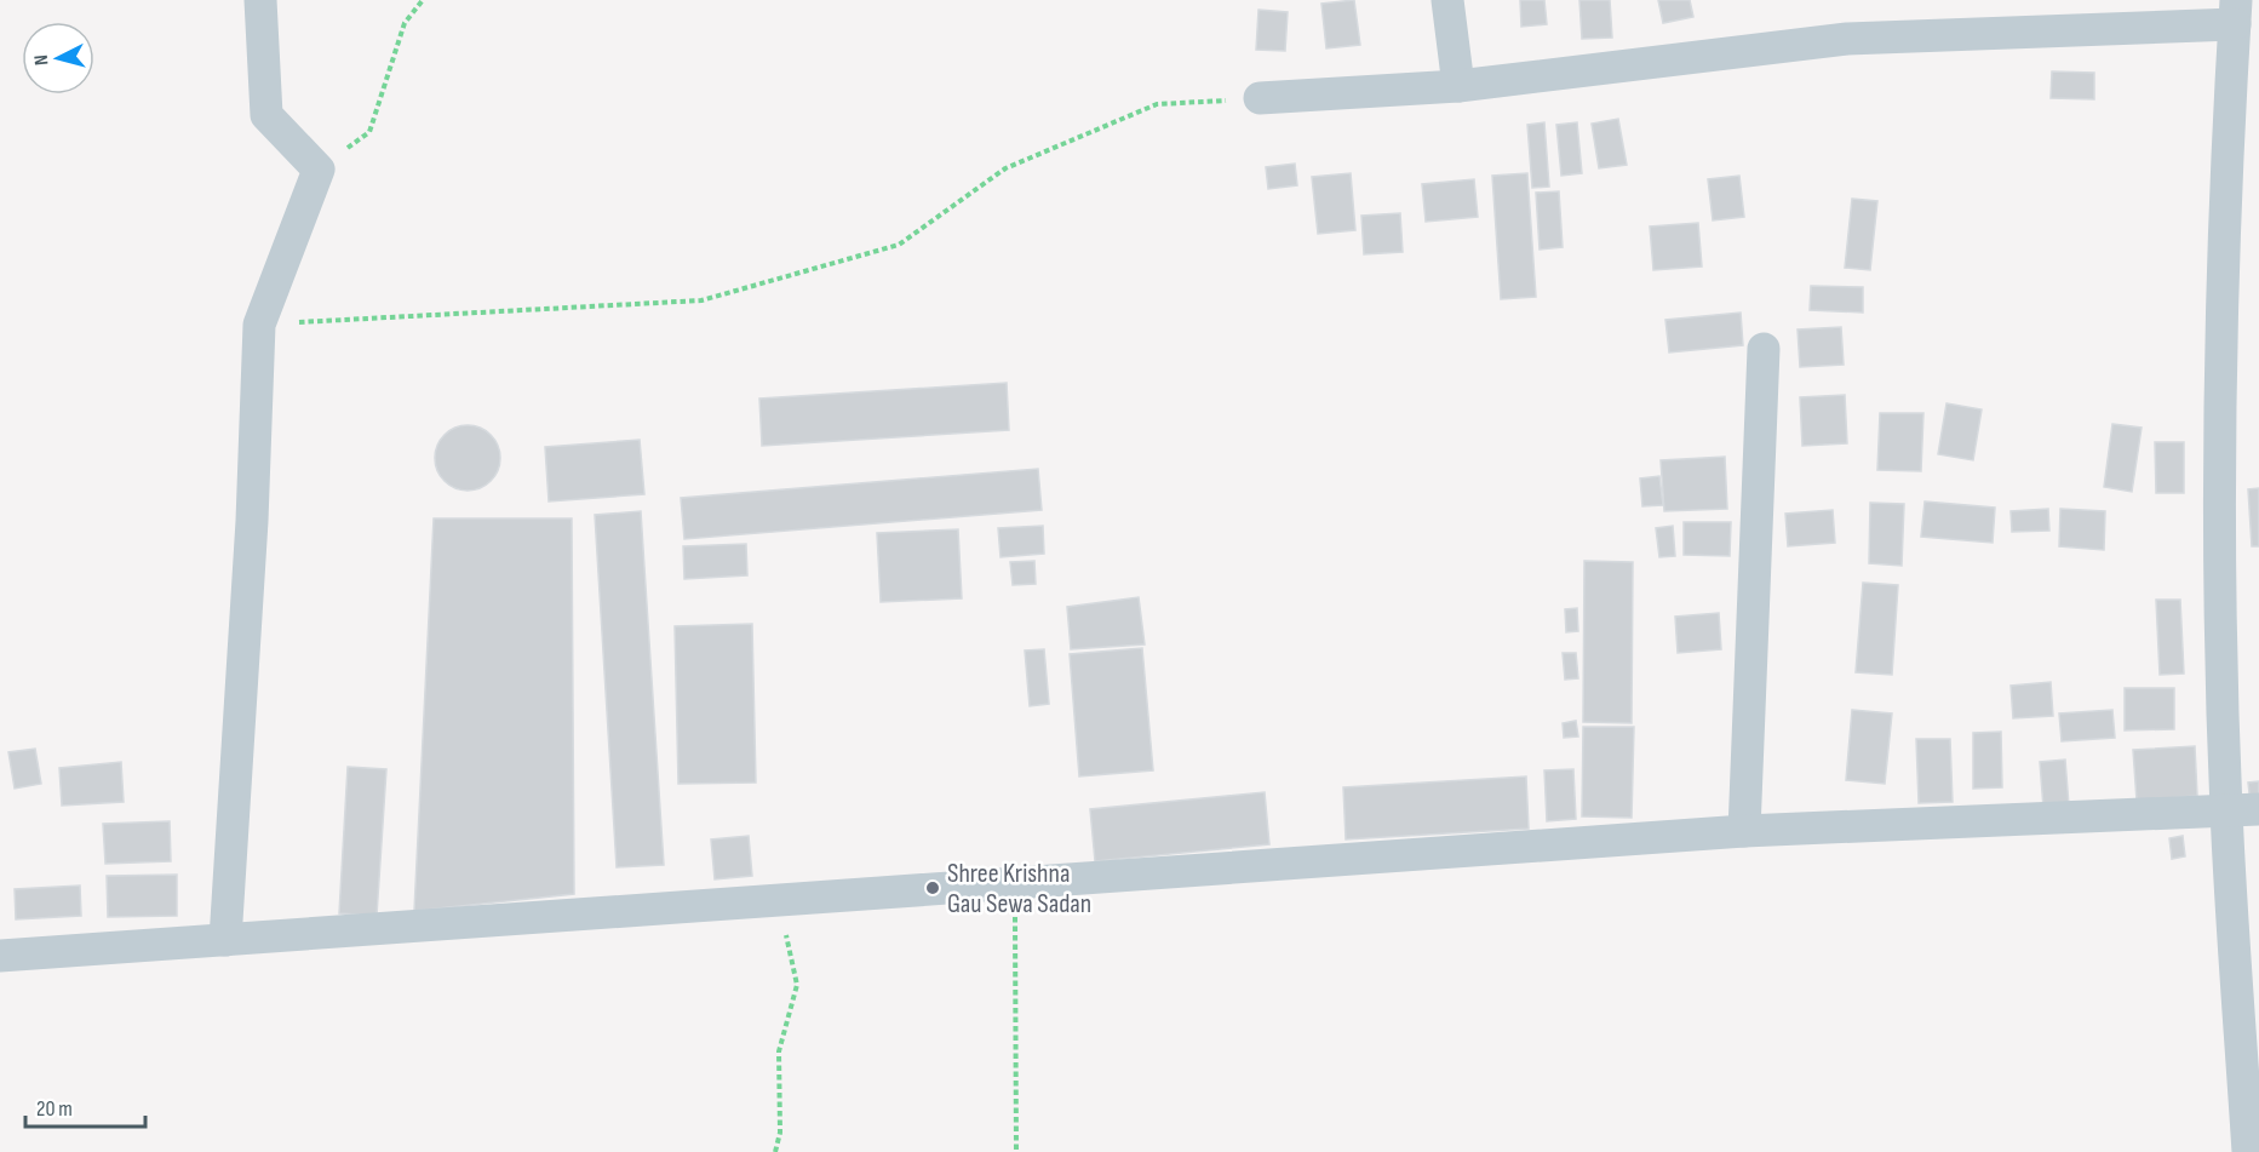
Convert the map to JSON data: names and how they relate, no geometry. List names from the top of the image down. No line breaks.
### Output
{"places":["Shree Krishna Gau Sewa Sadan"],"scale_bar":"20 m","north":"left"}
